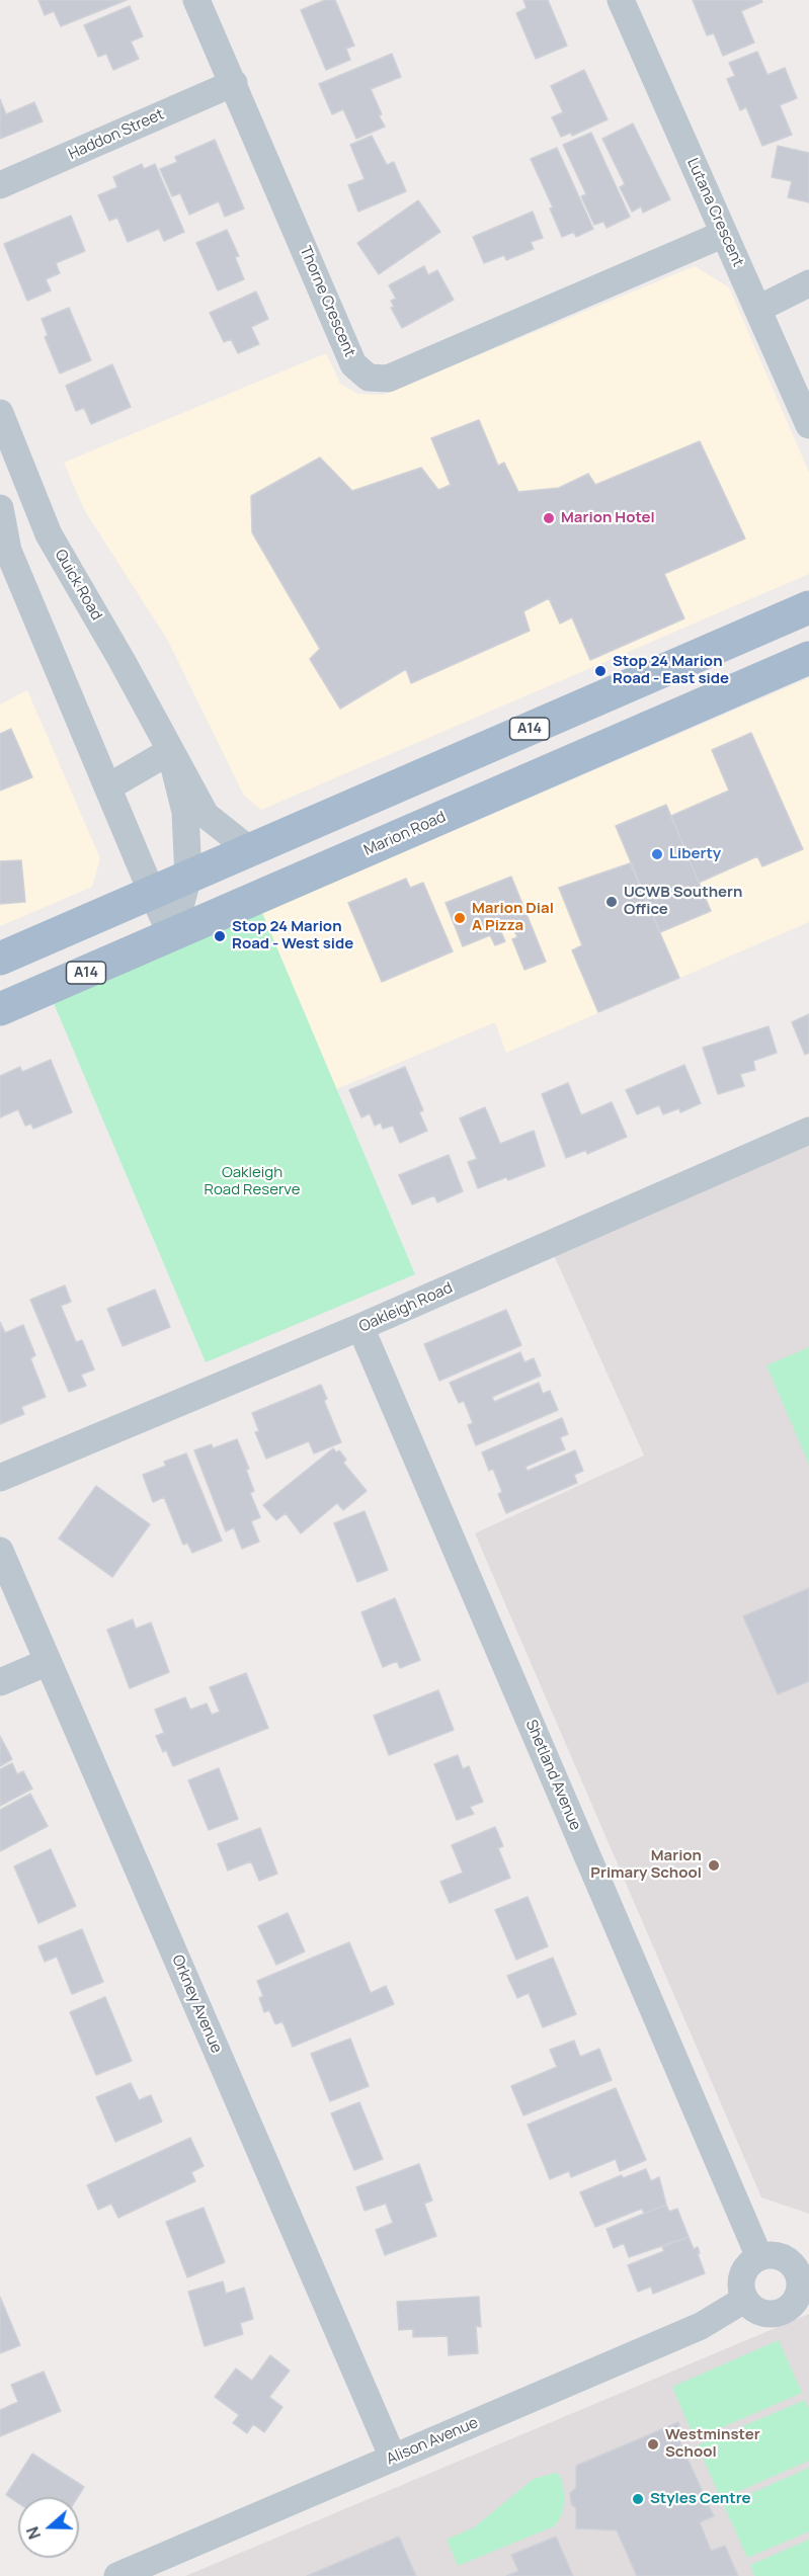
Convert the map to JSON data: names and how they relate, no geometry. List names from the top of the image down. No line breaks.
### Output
{"streets":{"main road":["A14","Marion Road"],"street":["Haddon Street","Lutana Crescent","Thorne Crescent","Quick Road","Oakleigh Road","Shetland Avenue","Orkney Avenue","Alison Avenue"]},"crossings":[["Haddon Street","Thorne Crescent"],["Lutana Crescent","Thorne Crescent"],["Quick Road","A14"],["Quick Road","Marion Road"],["Oakleigh Road","Shetland Avenue"],["Shetland Avenue","Alison Avenue"],["Orkney Avenue","Alison Avenue"]],"parks":["Oakleigh Road Reserve"],"places":["Marion Hotel","Stop 24 Marion Road - East side","Liberty","UCWB Southern Office","Marion Dial A Pizza","Stop 24 Marion Road - West side","Marion Primary School","Westminster School","Styles Centre"],"north":"left"}
